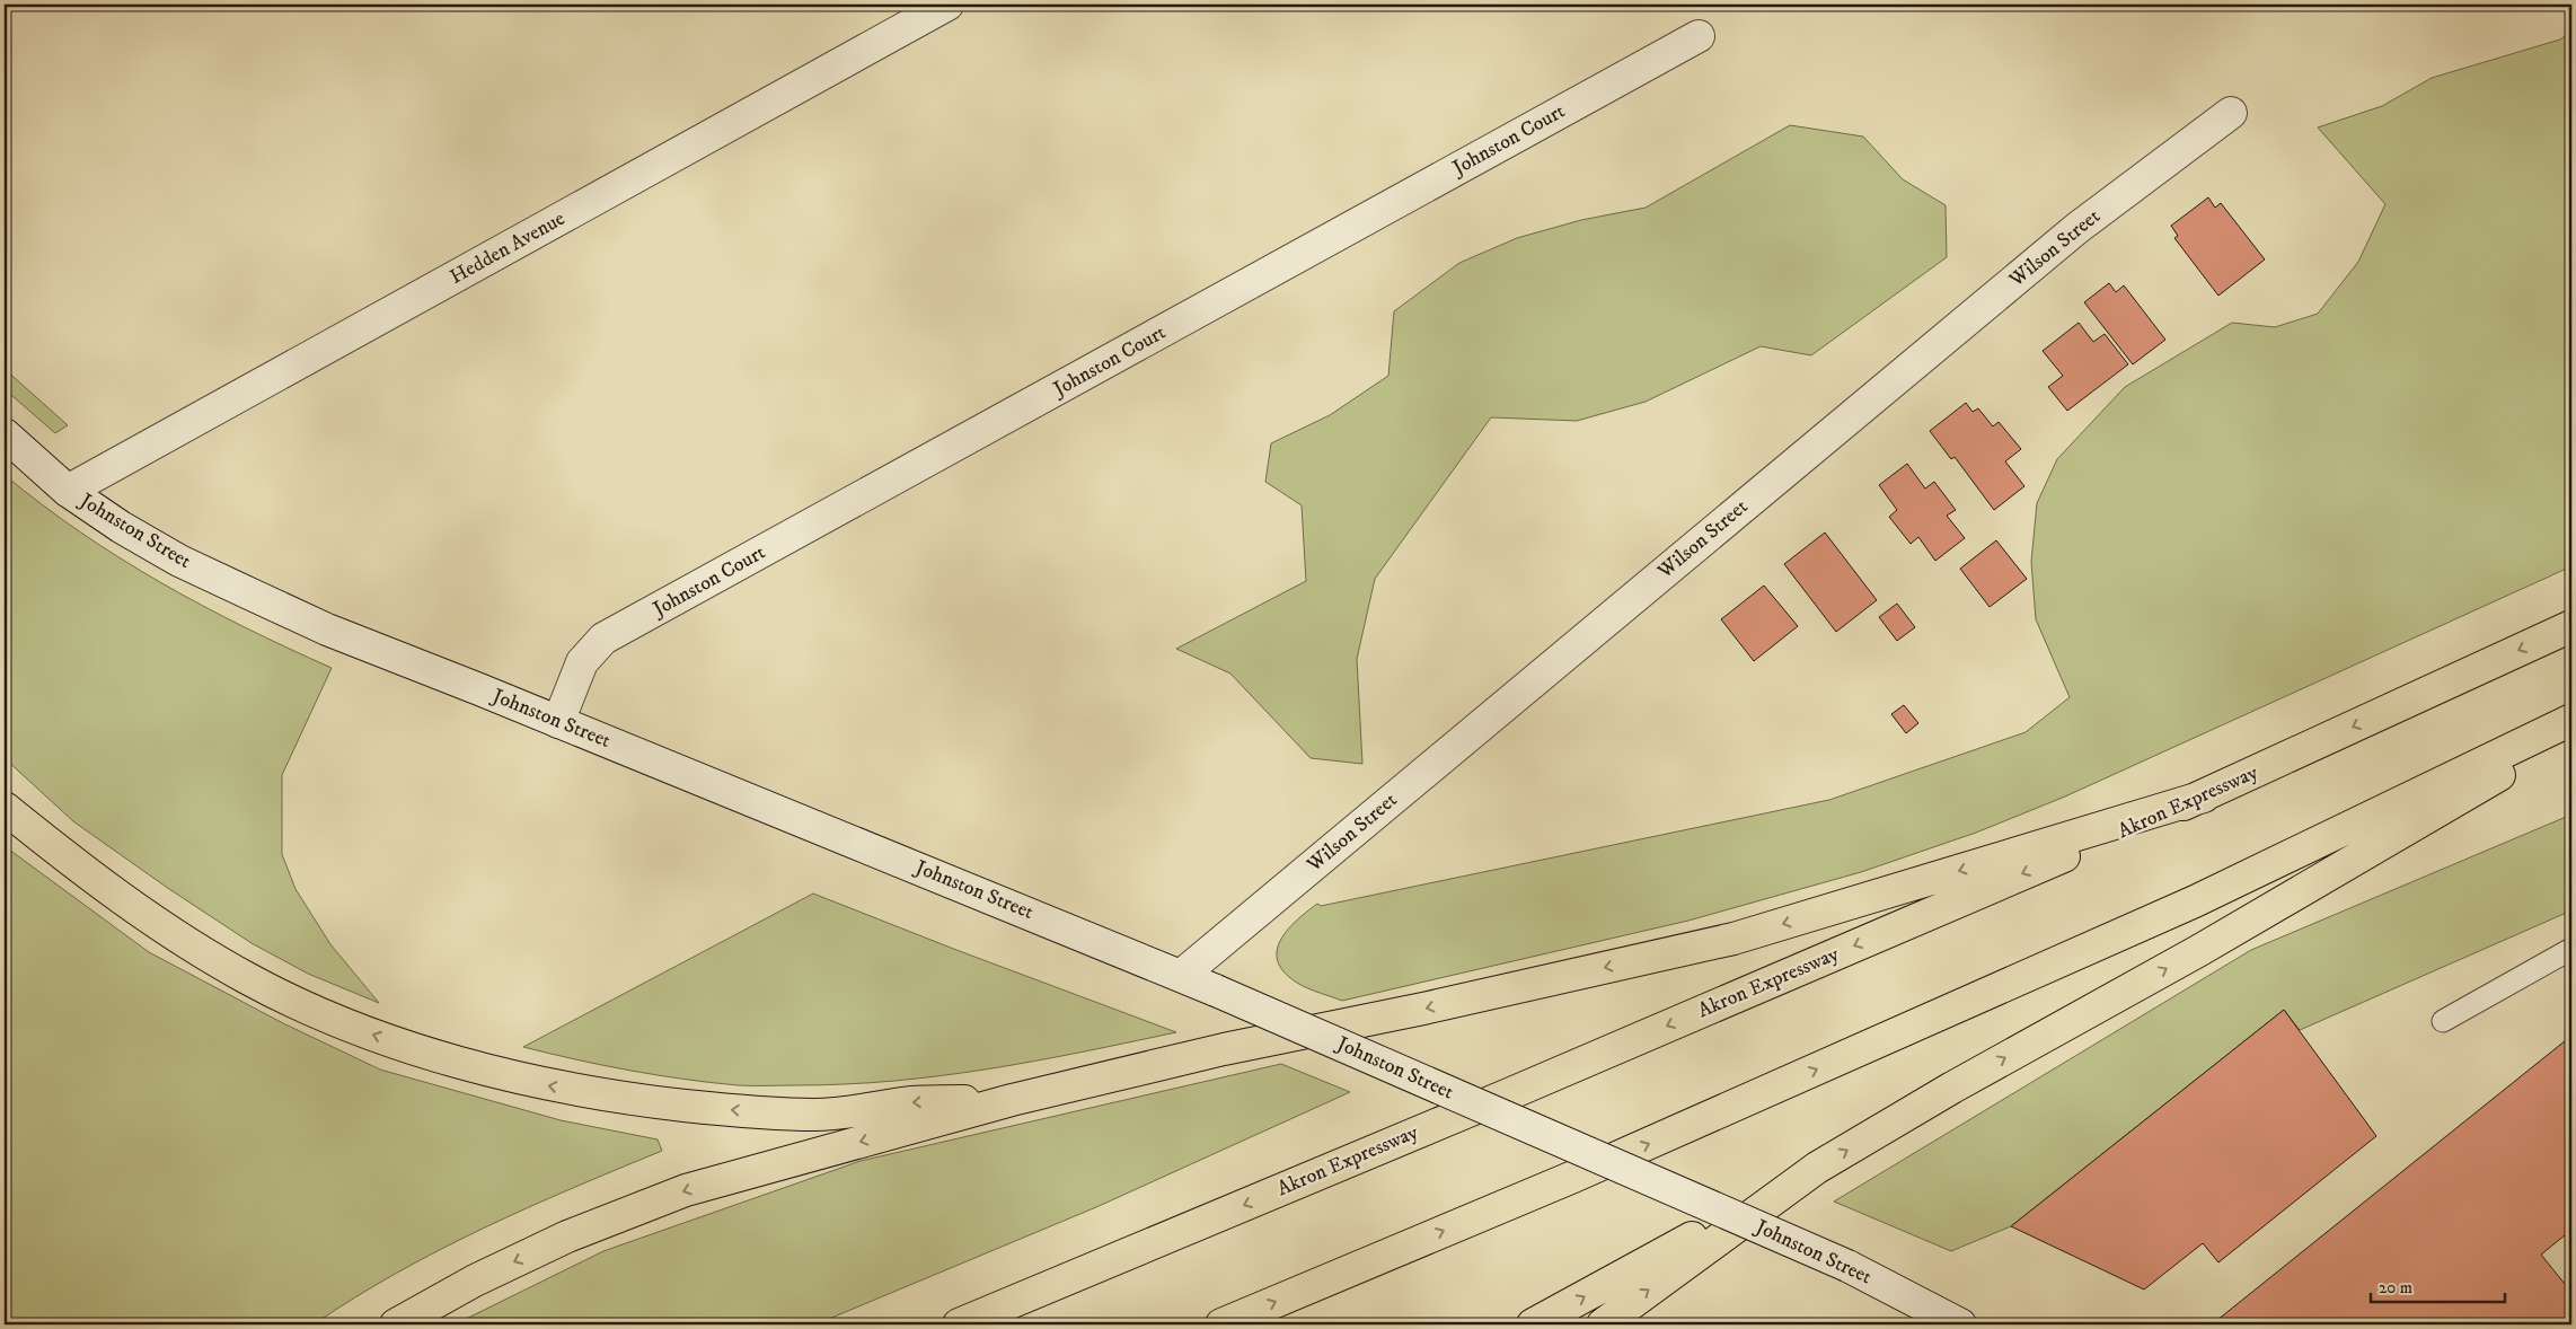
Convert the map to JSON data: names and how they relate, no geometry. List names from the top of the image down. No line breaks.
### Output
{"streets":{"highway":["Akron Expressway"],"street":["Johnston Court","Hedden Avenue","Wilson Street","Johnston Street"]},"crossings":[["Johnston Court","Johnston Street"],["Hedden Avenue","Johnston Street"],["Wilson Street","Johnston Street"]],"scale_bar":"20 m"}
